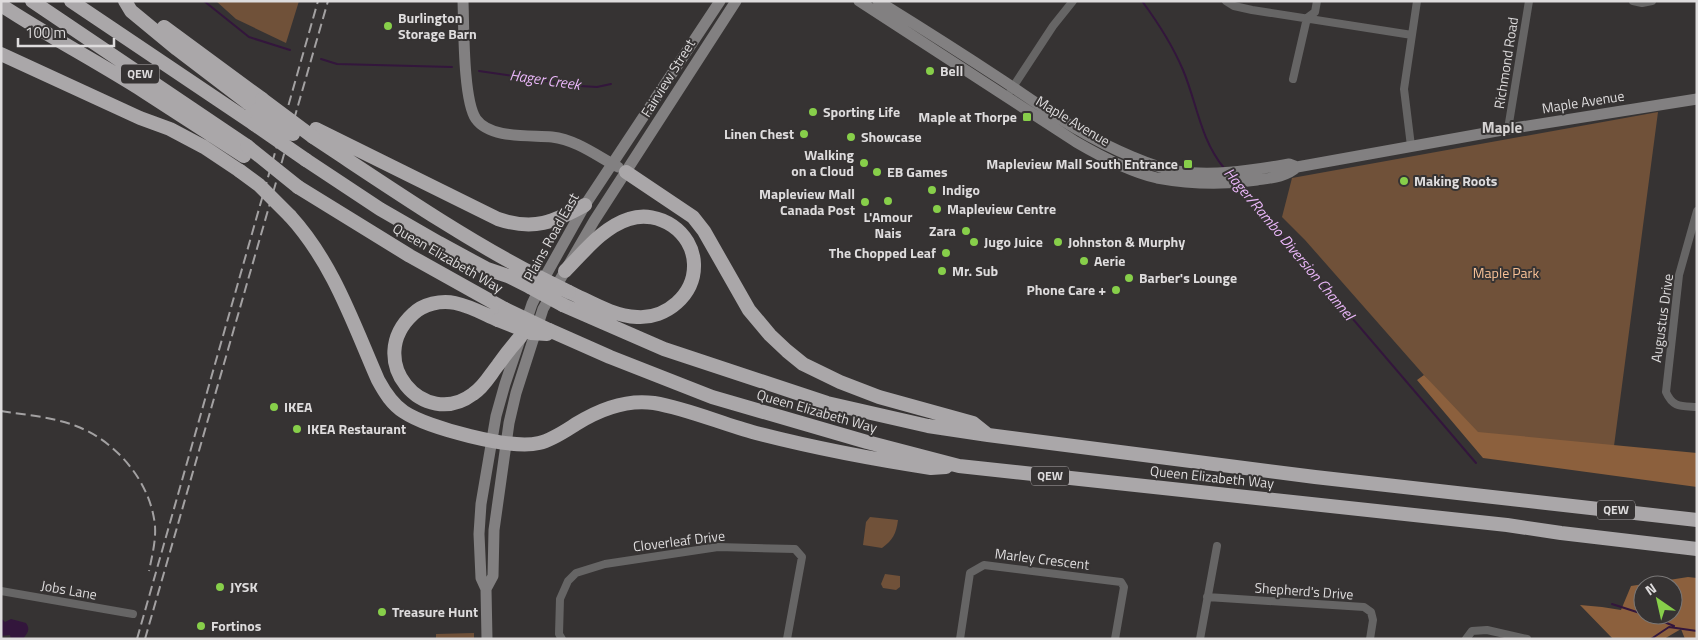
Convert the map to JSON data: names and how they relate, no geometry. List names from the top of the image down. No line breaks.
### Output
{"streets":{"highway":["QEW","Queen Elizabeth Way"],"main road":["Fairview Street","Maple Avenue","Plains Road East"],"street":["Richmond Road","Augustus Drive","Cloverleaf Drive","Marley Crescent","Jobs Lane","Shepherd's Drive"]},"crossings":[["Richmond Road","Maple Avenue"],["Fairview Street","Plains Road East"]],"districts":["Maple"],"water":["Hager Creek","Hager/Rambo Diversion Channel"],"parks":["Maple Park"],"places":{"other":["Burlington Storage Barn","Bell","Sporting Life","Linen Chest","Showcase","Walking on a Cloud","EB Games","Making Roots","Indigo","L'Amour Nais","Mapleview Mall Canada Post","Mapleview Centre","Zara","Jugo Juice","Johnston & Murphy","The Chopped Leaf","Aerie","Mr. Sub","Barber's Lounge","Phone Care +","IKEA","IKEA Restaurant","JYSK","Treasure Hunt","Fortinos"],"transit":["Maple at Thorpe","Mapleview Mall South Entrance"]},"scale_bar":"100 m","north":"top left"}
